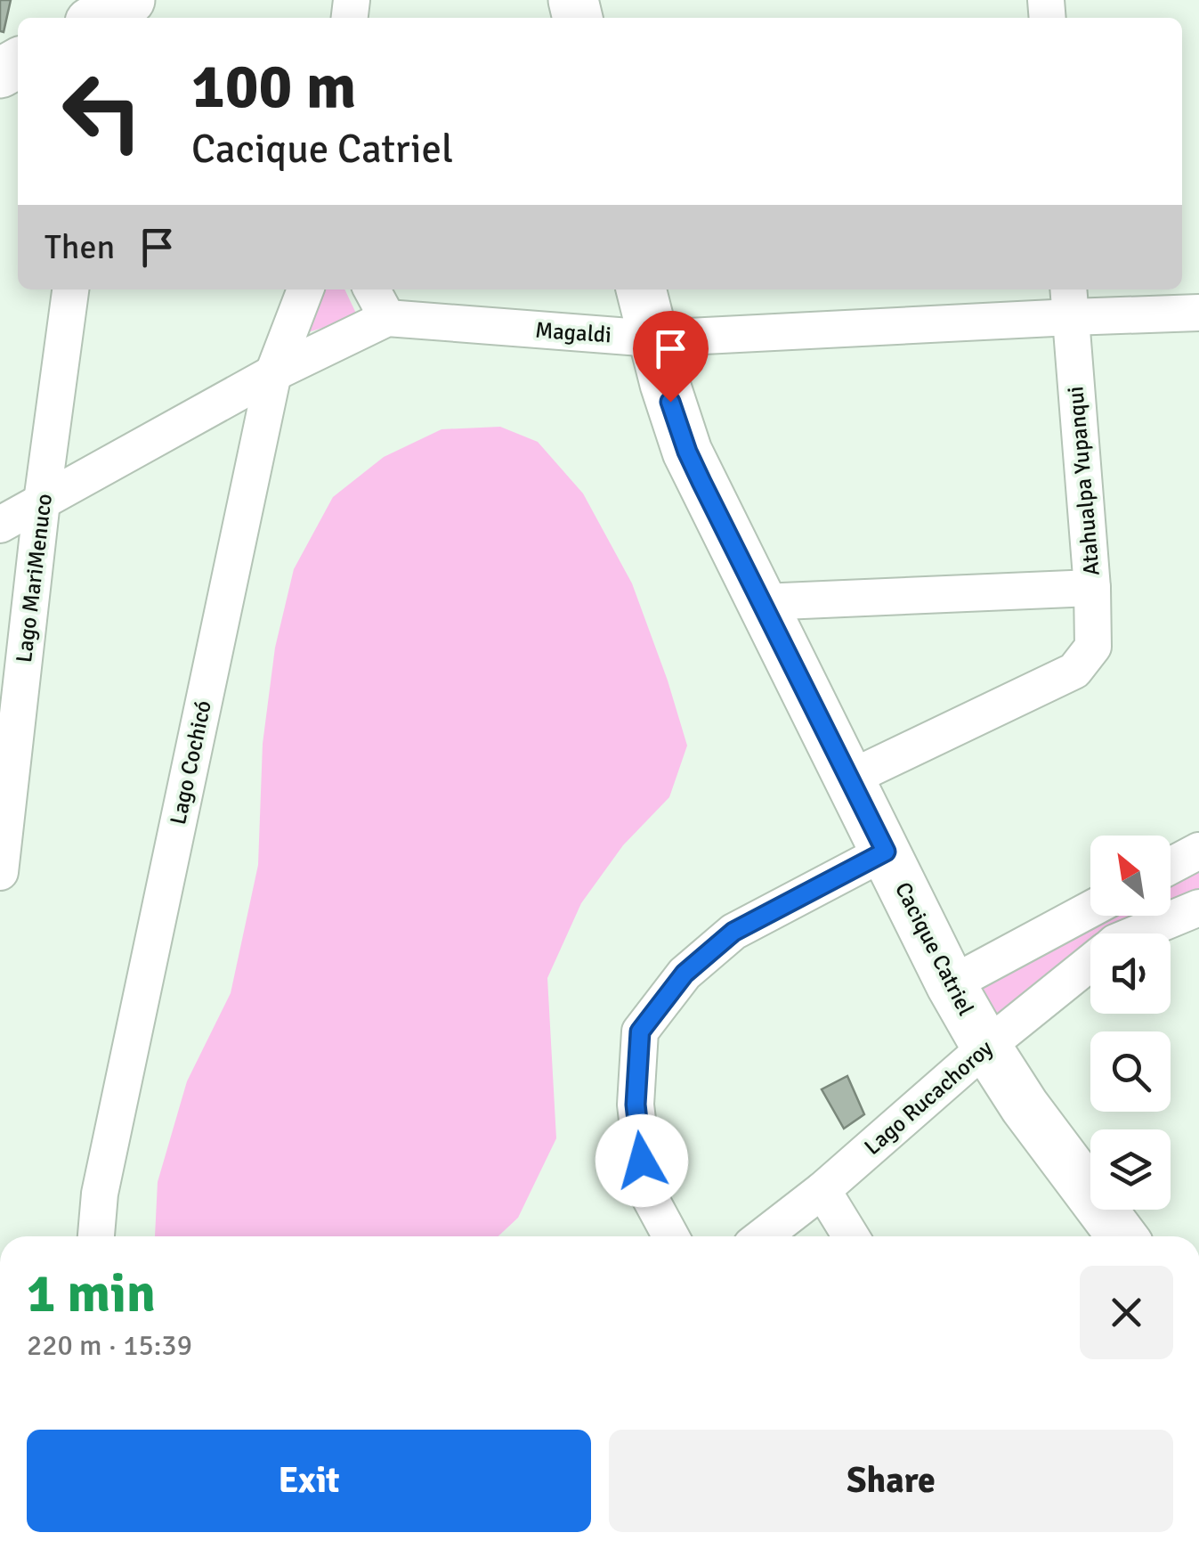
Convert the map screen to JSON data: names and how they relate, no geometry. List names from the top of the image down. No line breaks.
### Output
{"streets":{"street":["Magaldi","Atahualpa Yupanqui","Lago MariMenuco","Lago Cochicó","Cacique Catriel","Lago Rucachoroy"]},"crossings":[["Magaldi","Atahualpa Yupanqui"],["Magaldi","Cacique Catriel"],["Atahualpa Yupanqui","Cacique Catriel"],["Cacique Catriel","Lago Rucachoroy"]],"north":"top left","page":{"turn":["100 m","Cacique Catriel"],"then":"Then","heading":["1 min","220 m · 15:39"],"buttons":["Exit","Share"]}}
